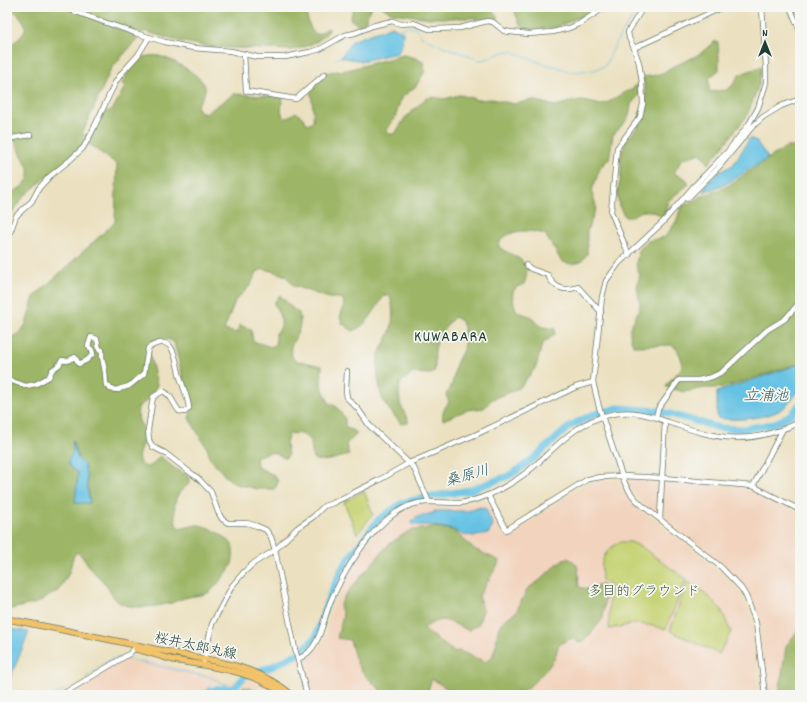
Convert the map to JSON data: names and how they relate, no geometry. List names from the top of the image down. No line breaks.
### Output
{"streets":{"main road":["桜井太郎丸線"]},"districts":["KUWABARA"],"water":["立浦池","桑原川"],"parks":["多目的グラウンド"],"north":"top"}
